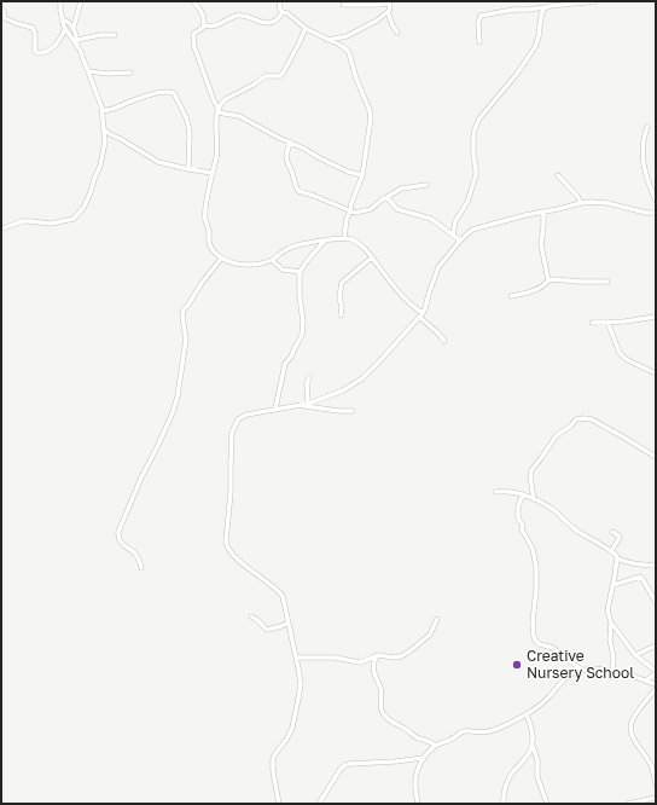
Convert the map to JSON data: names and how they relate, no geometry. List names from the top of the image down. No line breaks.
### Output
{"places":["Creative Nursery School"]}
